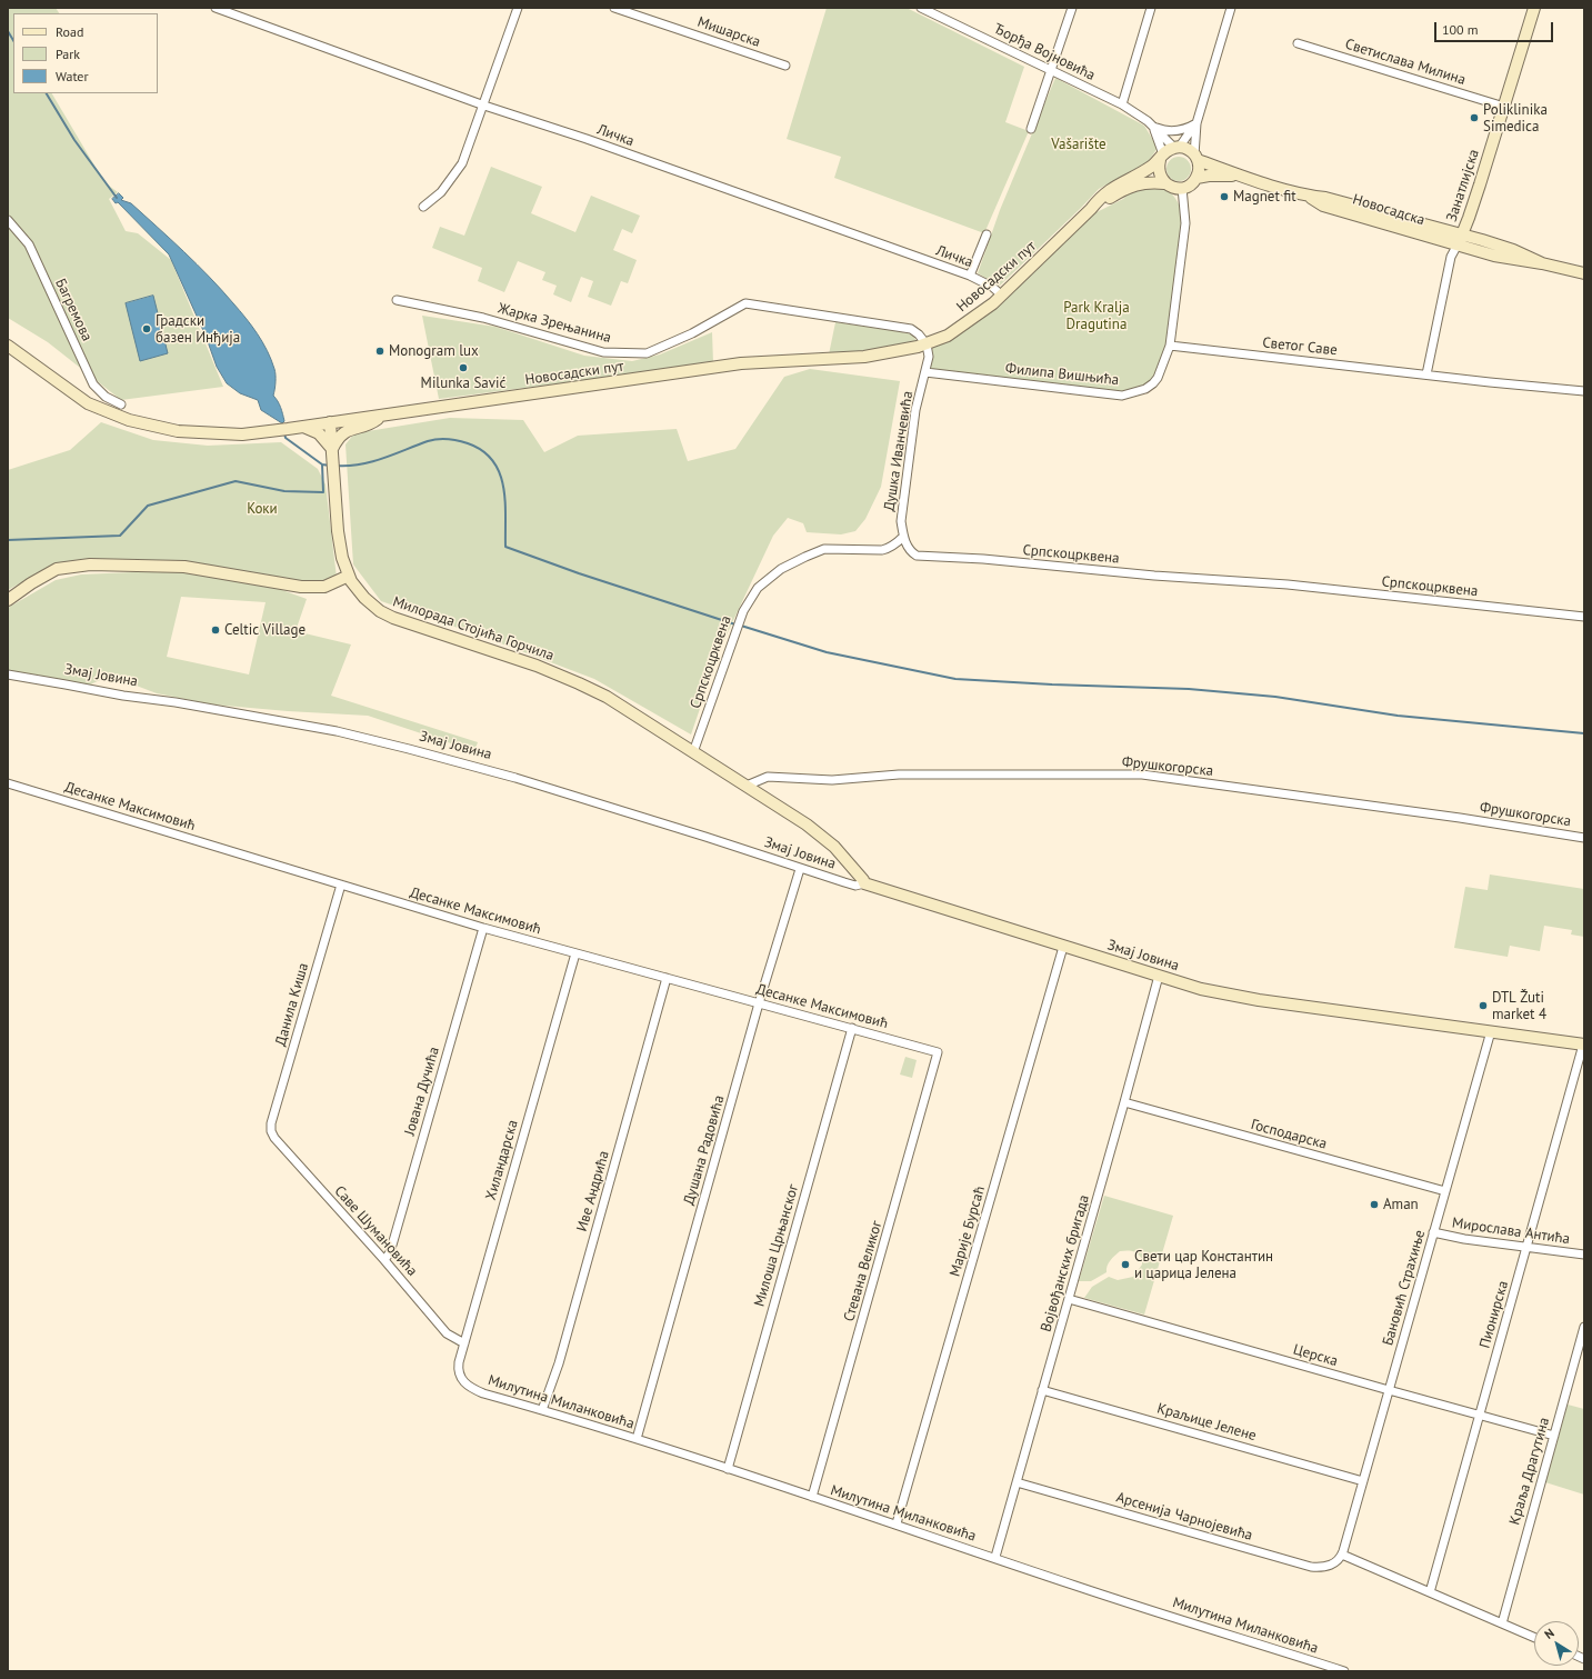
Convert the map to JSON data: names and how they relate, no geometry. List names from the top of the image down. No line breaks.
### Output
{"streets":{"main road":["Занатлијска","Новосадска","Новосадски пут","Милорада Стојића Горчила","Змај Јовина"],"street":["Мишарска","Ђорђа Војновића","Светислава Милина","Личка","Багремова","Жарка Зрењанина","Светог Саве","Филипа Вишњића","Душка Иванчевића","Српскоцрквена","Фрушкогорска","Десанке Максимовић","Данила Киша","Јована Дучића","Господарска","Душана Радовића","Хиландарска","Иве Андрића","Саве Шумановића","Марије Бурсаћ","Мирослава Антића","Милоша Црњанског","Војвођанских бригада","Стевана Великог","Бановић Страхиње","Пионирска","Церска","Милутина Миланковића","Краљице Јелене","Краља Драгутина","Арсенија Чарнојевића"]},"crossings":[["Ђорђа Војновића","Новосадска"],["Ђорђа Војновића","Новосадски пут"],["Ђорђа Војновића","Филипа Вишњића"],["Светислава Милина","Занатлијска"],["Личка","Новосадски пут"],["Занатлијска","Новосадска"],["Новосадска","Новосадски пут"],["Новосадска","Филипа Вишњића"],["Новосадски пут","Жарка Зрењанина"],["Новосадски пут","Филипа Вишњића"],["Новосадски пут","Душка Иванчевића"],["Новосадски пут","Милорада Стојића Горчила"],["Жарка Зрењанина","Душка Иванчевића"],["Светог Саве","Филипа Вишњића"],["Филипа Вишњића","Душка Иванчевића"],["Душка Иванчевића","Српскоцрквена"],["Српскоцрквена","Милорада Стојића Горчила"],["Милорада Стојића Горчила","Змај Јовина"],["Милорада Стојића Горчила","Фрушкогорска"],["Змај Јовина","Душана Радовића"],["Змај Јовина","Марије Бурсаћ"],["Змај Јовина","Војвођанских бригада"],["Змај Јовина","Бановић Страхиње"],["Змај Јовина","Пионирска"],["Десанке Максимовић","Данила Киша"],["Десанке Максимовић","Јована Дучића"],["Десанке Максимовић","Душана Радовића"],["Десанке Максимовић","Хиландарска"],["Десанке Максимовић","Иве Андрића"],["Десанке Максимовић","Милоша Црњанског"],["Десанке Максимовић","Стевана Великог"],["Данила Киша","Саве Шумановића"],["Јована Дучића","Саве Шумановића"],["Господарска","Војвођанских бригада"],["Господарска","Бановић Страхиње"],["Душана Радовића","Милутина Миланковића"],["Хиландарска","Саве Шумановића"],["Хиландарска","Милутина Миланковића"],["Иве Андрића","Милутина Миланковића"],["Марије Бурсаћ","Милутина Миланковића"],["Мирослава Антића","Бановић Страхиње"],["Мирослава Антића","Пионирска"],["Милоша Црњанског","Милутина Миланковића"],["Војвођанских бригада","Церска"],["Војвођанских бригада","Милутина Миланковића"],["Војвођанских бригада","Краљице Јелене"],["Војвођанских бригада","Арсенија Чарнојевића"],["Стевана Великог","Милутина Миланковића"],["Бановић Страхиње","Церска"],["Бановић Страхиње","Краљице Јелене"],["Бановић Страхиње","Арсенија Чарнојевића"],["Пионирска","Церска"],["Церска","Краља Драгутина"]],"parks":["Vašarište","Park Kralja Dragutina","Коки"],"places":["Poliklinika Simedica","Magnet fit","Градски базен Инђија","Monogram lux","Milunka Savić","Celtic Village","DTL Žuti market 4","Aman","Свети цар Константин и царица Јелена"],"legend":["Road","Park","Water"],"scale_bar":"100 m","north":"top left"}
